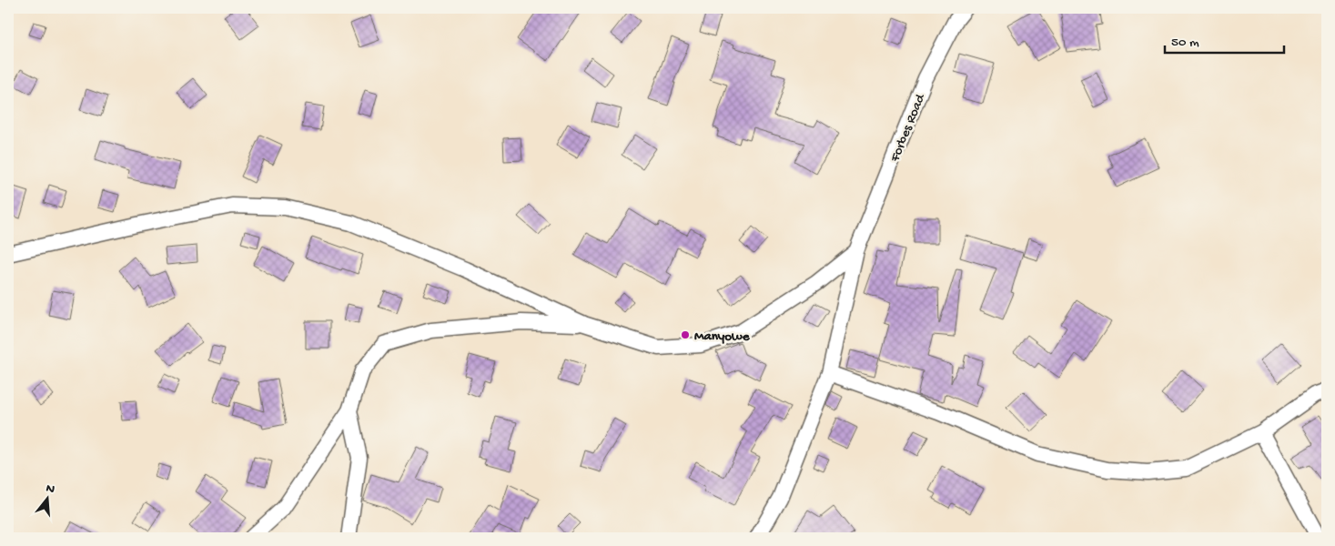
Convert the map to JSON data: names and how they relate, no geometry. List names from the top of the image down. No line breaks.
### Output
{"streets":{"street":["Forbes Road"]},"places":["Manyowe"],"scale_bar":"50 m","north":"top"}
